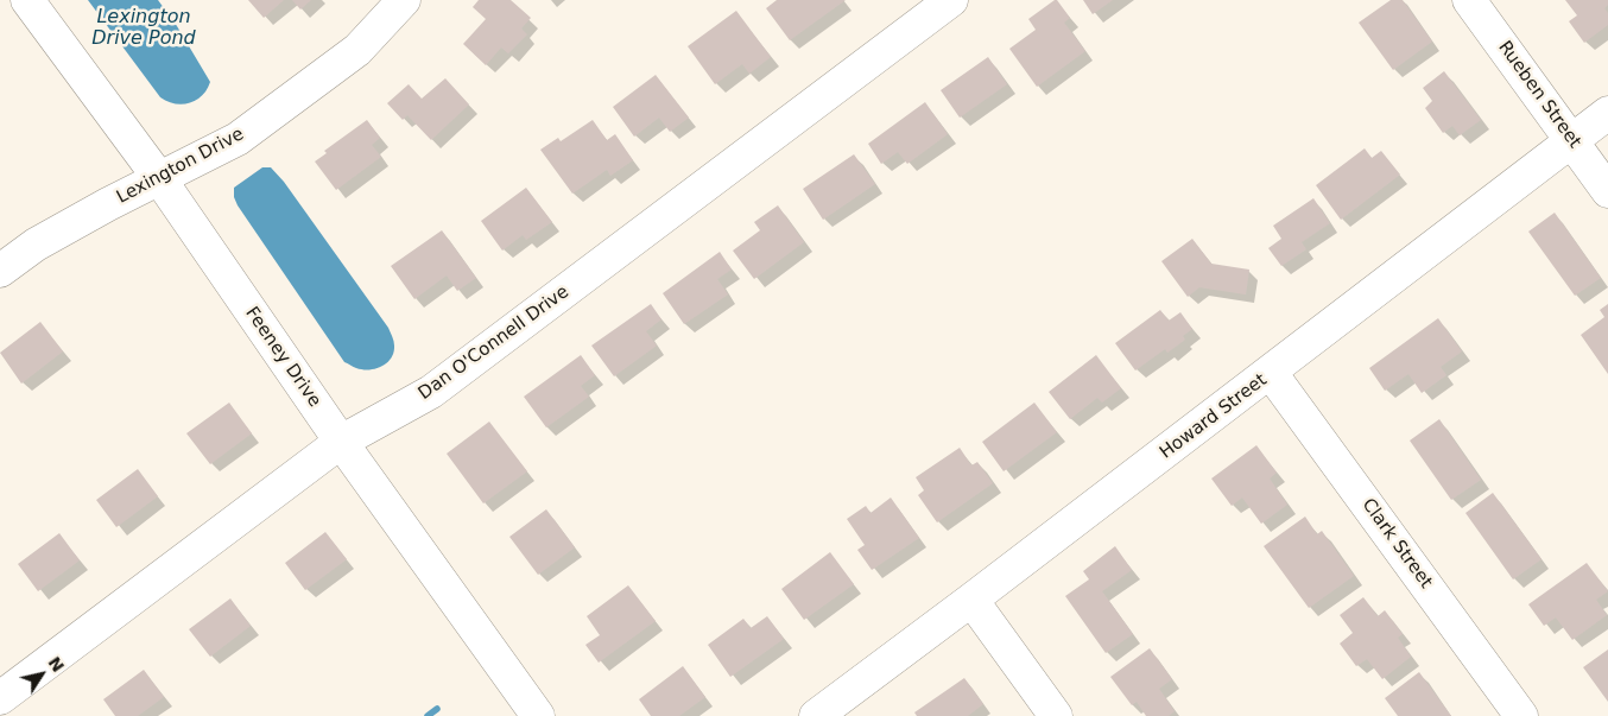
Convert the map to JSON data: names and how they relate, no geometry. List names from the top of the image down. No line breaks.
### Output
{"streets":{"street":["Rueben Street","Lexington Drive","Dan O'Connell Drive","Feeney Drive","Howard Street","Clark Street"]},"crossings":[["Rueben Street","Howard Street"],["Lexington Drive","Feeney Drive"],["Dan O'Connell Drive","Feeney Drive"],["Howard Street","Clark Street"]],"water":["Lexington Drive Pond"],"north":"top right"}
